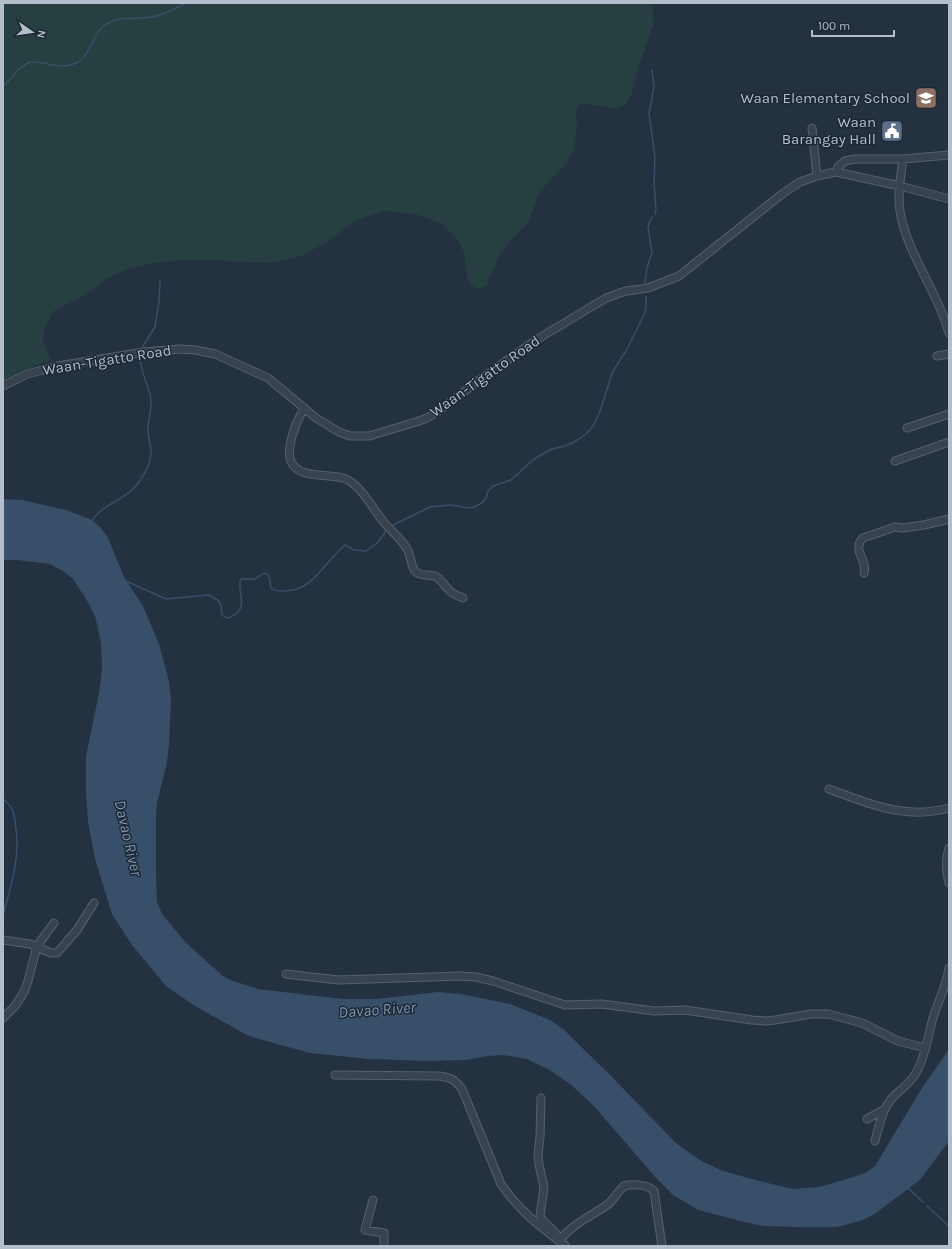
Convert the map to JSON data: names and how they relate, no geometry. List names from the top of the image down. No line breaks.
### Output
{"streets":{"street":["Waan-Tigatto Road"]},"water":["Davao River"],"places":{"school or university":["Waan Elementary School"],"public building":["Waan Barangay Hall"]},"scale_bar":"100 m","north":"right"}
